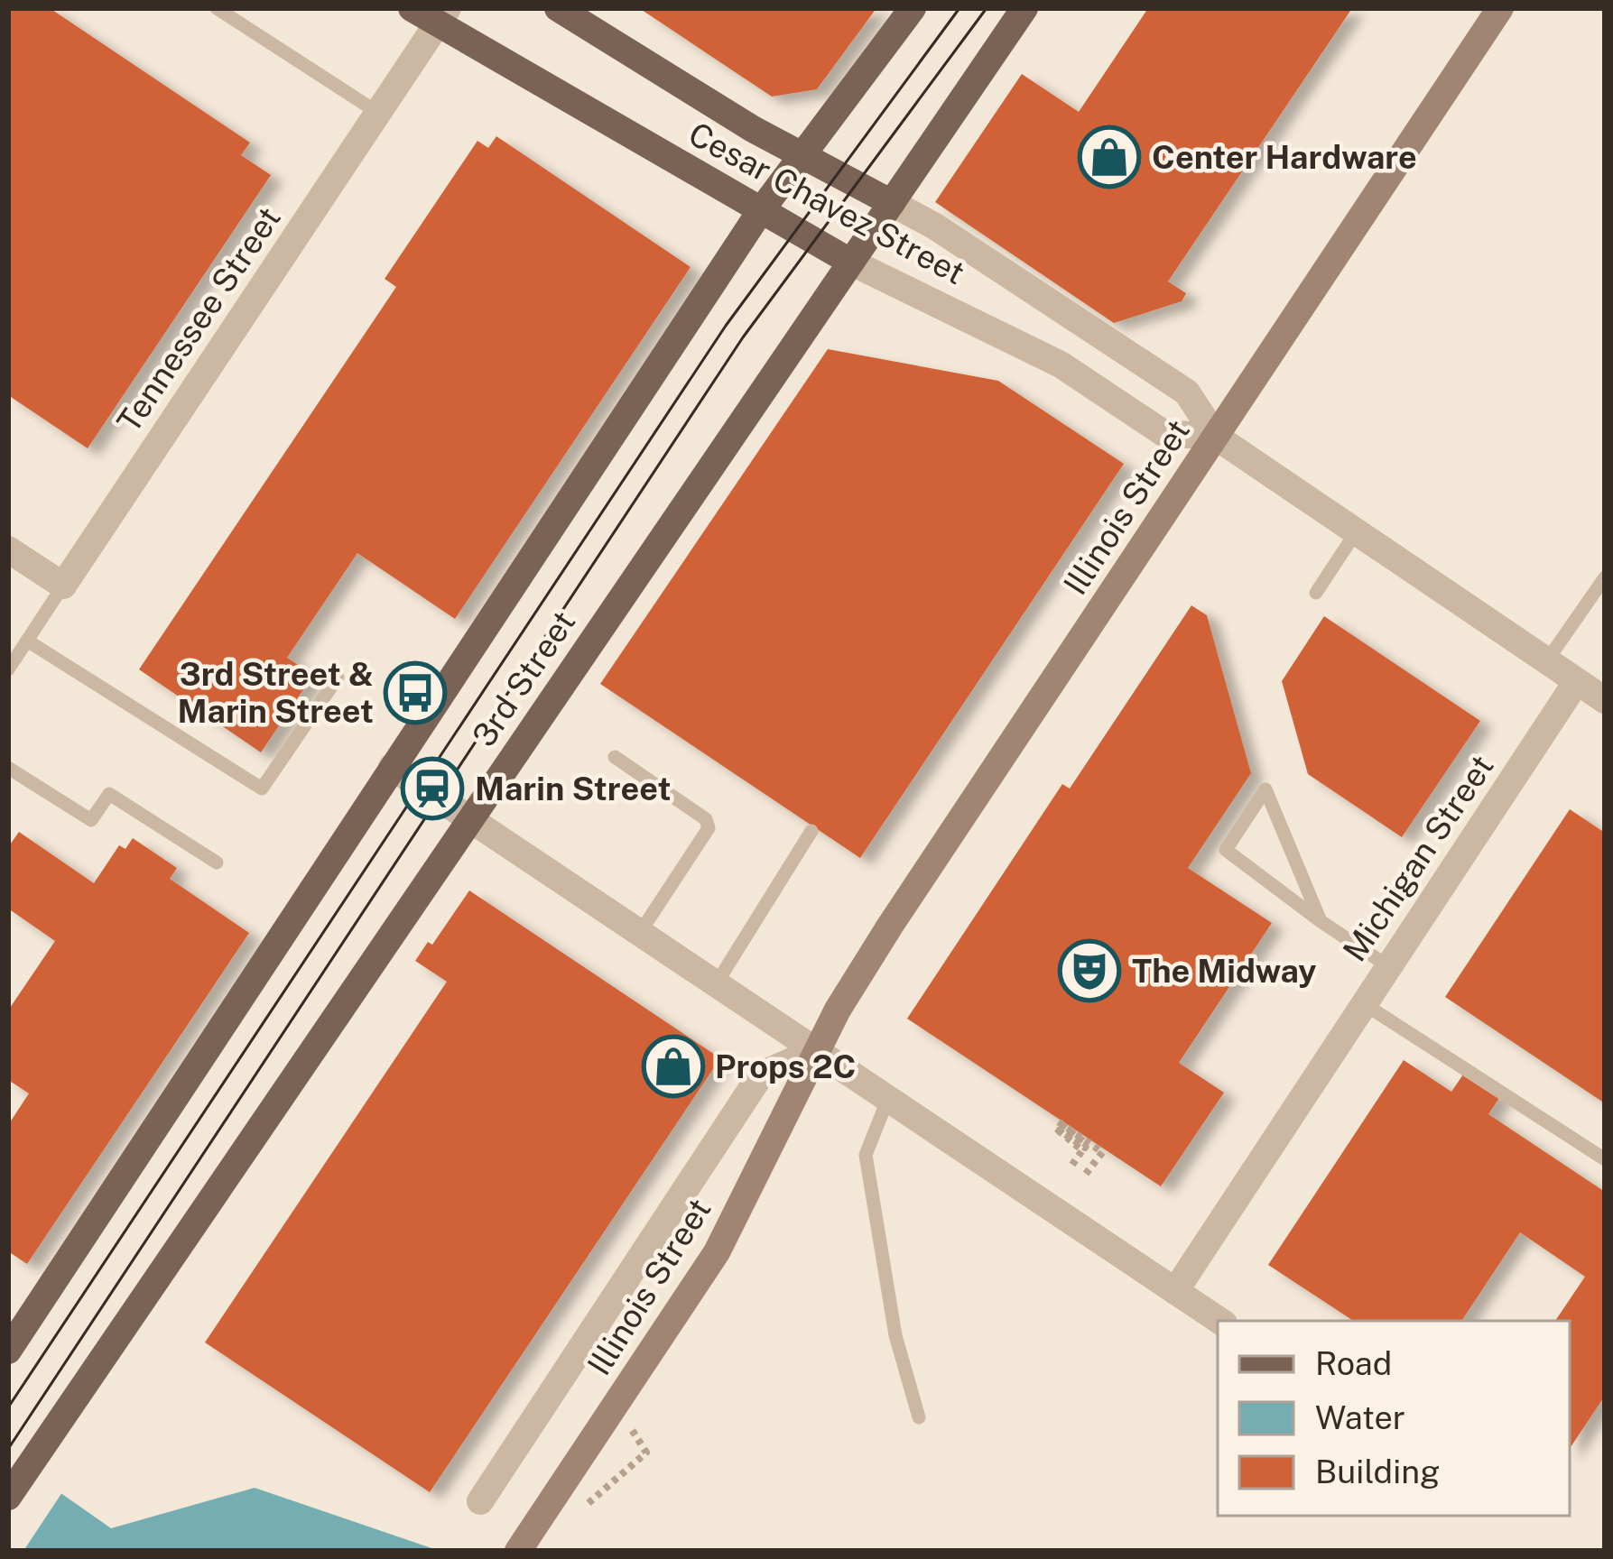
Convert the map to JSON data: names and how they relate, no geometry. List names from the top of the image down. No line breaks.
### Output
{"streets":{"main road":["Cesar Chavez Street","3rd Street"],"street":["Tennessee Street","Illinois Street","Michigan Street"]},"crossings":[["Cesar Chavez Street","Tennessee Street"],["Cesar Chavez Street","Illinois Street"],["Cesar Chavez Street","3rd Street"],["Cesar Chavez Street","Michigan Street"]],"places":{"shop":["Center Hardware","Props 2C"],"bus stop":["3rd Street & Marin Street"],"station":["Marin Street"],"theatre":["The Midway"]},"legend":["Road","Water","Building"]}
